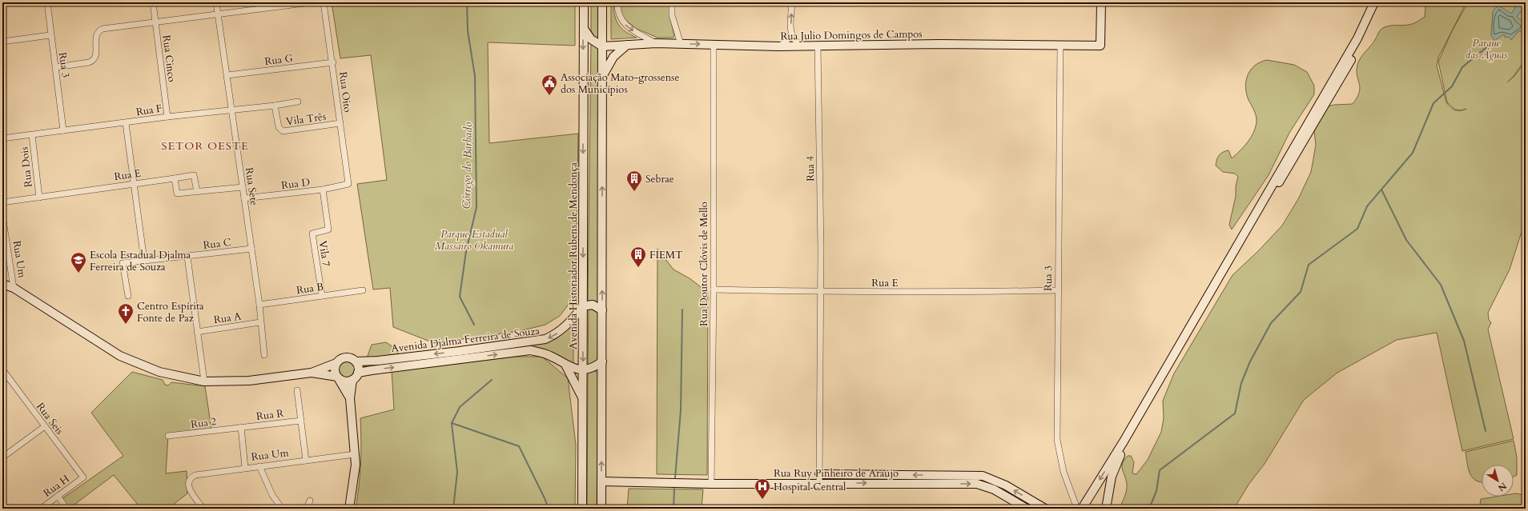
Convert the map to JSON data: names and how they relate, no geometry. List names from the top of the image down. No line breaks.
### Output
{"streets":{"street":["Rua Julio Domingos de Campos","Rua Cinco","Rua G","Rua 3","Rua Oito","Rua F","Vila Três","Rua Dois","Rua 4","Rua E","Rua D","Rua Sete","Rua C","Vila 7","Avenida Historiador Rubens de Mendonça","Rua Um","Rua Doutor Clóvis de Mello","Rua B","Rua A","Avenida Djalma Ferreira de Souza","Rua R","Rua Seis","Rua 2","Rua Ruy Pinheiro de Araújo","Rua H"]},"crossings":[["Rua Julio Domingos de Campos","Rua 3"],["Rua Julio Domingos de Campos","Rua 4"],["Rua Julio Domingos de Campos","Rua Doutor Clóvis de Mello"],["Rua Cinco","Rua F"],["Rua G","Rua Oito"],["Rua G","Rua Sete"],["Rua 3","Rua F"],["Rua 3","Rua E"],["Rua Oito","Vila Três"],["Rua Oito","Rua D"],["Rua F","Vila Três"],["Rua F","Rua Dois"],["Rua F","Rua Sete"],["Rua Dois","Rua E"],["Rua 4","Rua E"],["Rua 4","Rua Ruy Pinheiro de Araújo"],["Rua E","Rua Doutor Clóvis de Mello"],["Rua D","Rua Sete"],["Rua D","Vila 7"],["Rua Sete","Rua C"],["Rua Sete","Rua B"],["Rua Sete","Rua A"],["Vila 7","Rua B"],["Avenida Historiador Rubens de Mendonça","Avenida Djalma Ferreira de Souza"],["Rua Um","Avenida Djalma Ferreira de Souza"],["Rua Doutor Clóvis de Mello","Rua Ruy Pinheiro de Araújo"],["Rua R","Rua 2"],["Rua Seis","Rua H"]],"districts":["SETOR OESTE"],"water":["Córrego do Barbado"],"parks":["Parque das Águas","Parque Estadual Massairo Okamura"],"places":{"public building":["Associação Mato-grossense dos Municípios"],"building":["Sebrae","FIEMT"],"school or university":["Escola Estadual Djalma Ferreira de Souza"],"church":["Centro Espírita Fonte de Paz"],"hospital":["Hospital Central"]},"north":"bottom right"}
